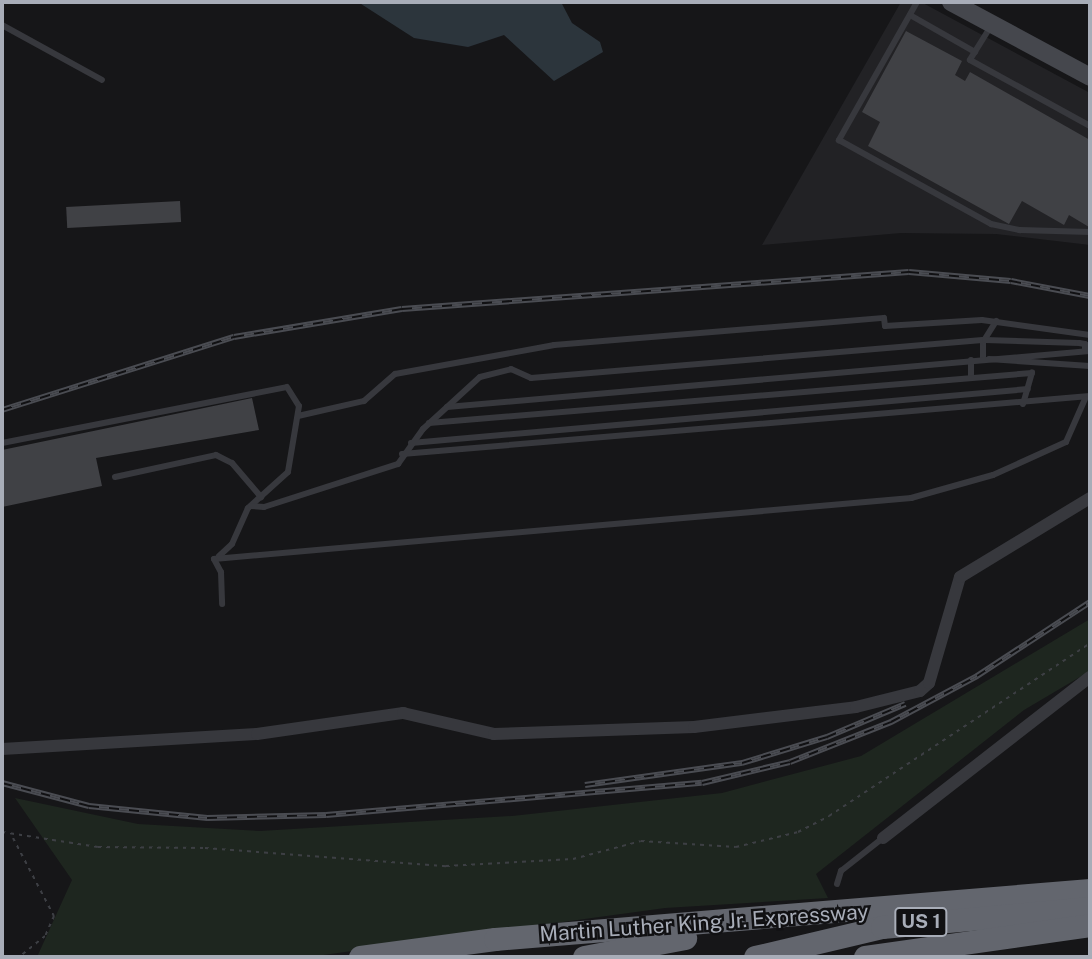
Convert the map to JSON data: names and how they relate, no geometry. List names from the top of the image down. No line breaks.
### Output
{"streets":{"highway":["US 1","Martin Luther King Jr. Expressway"]}}
